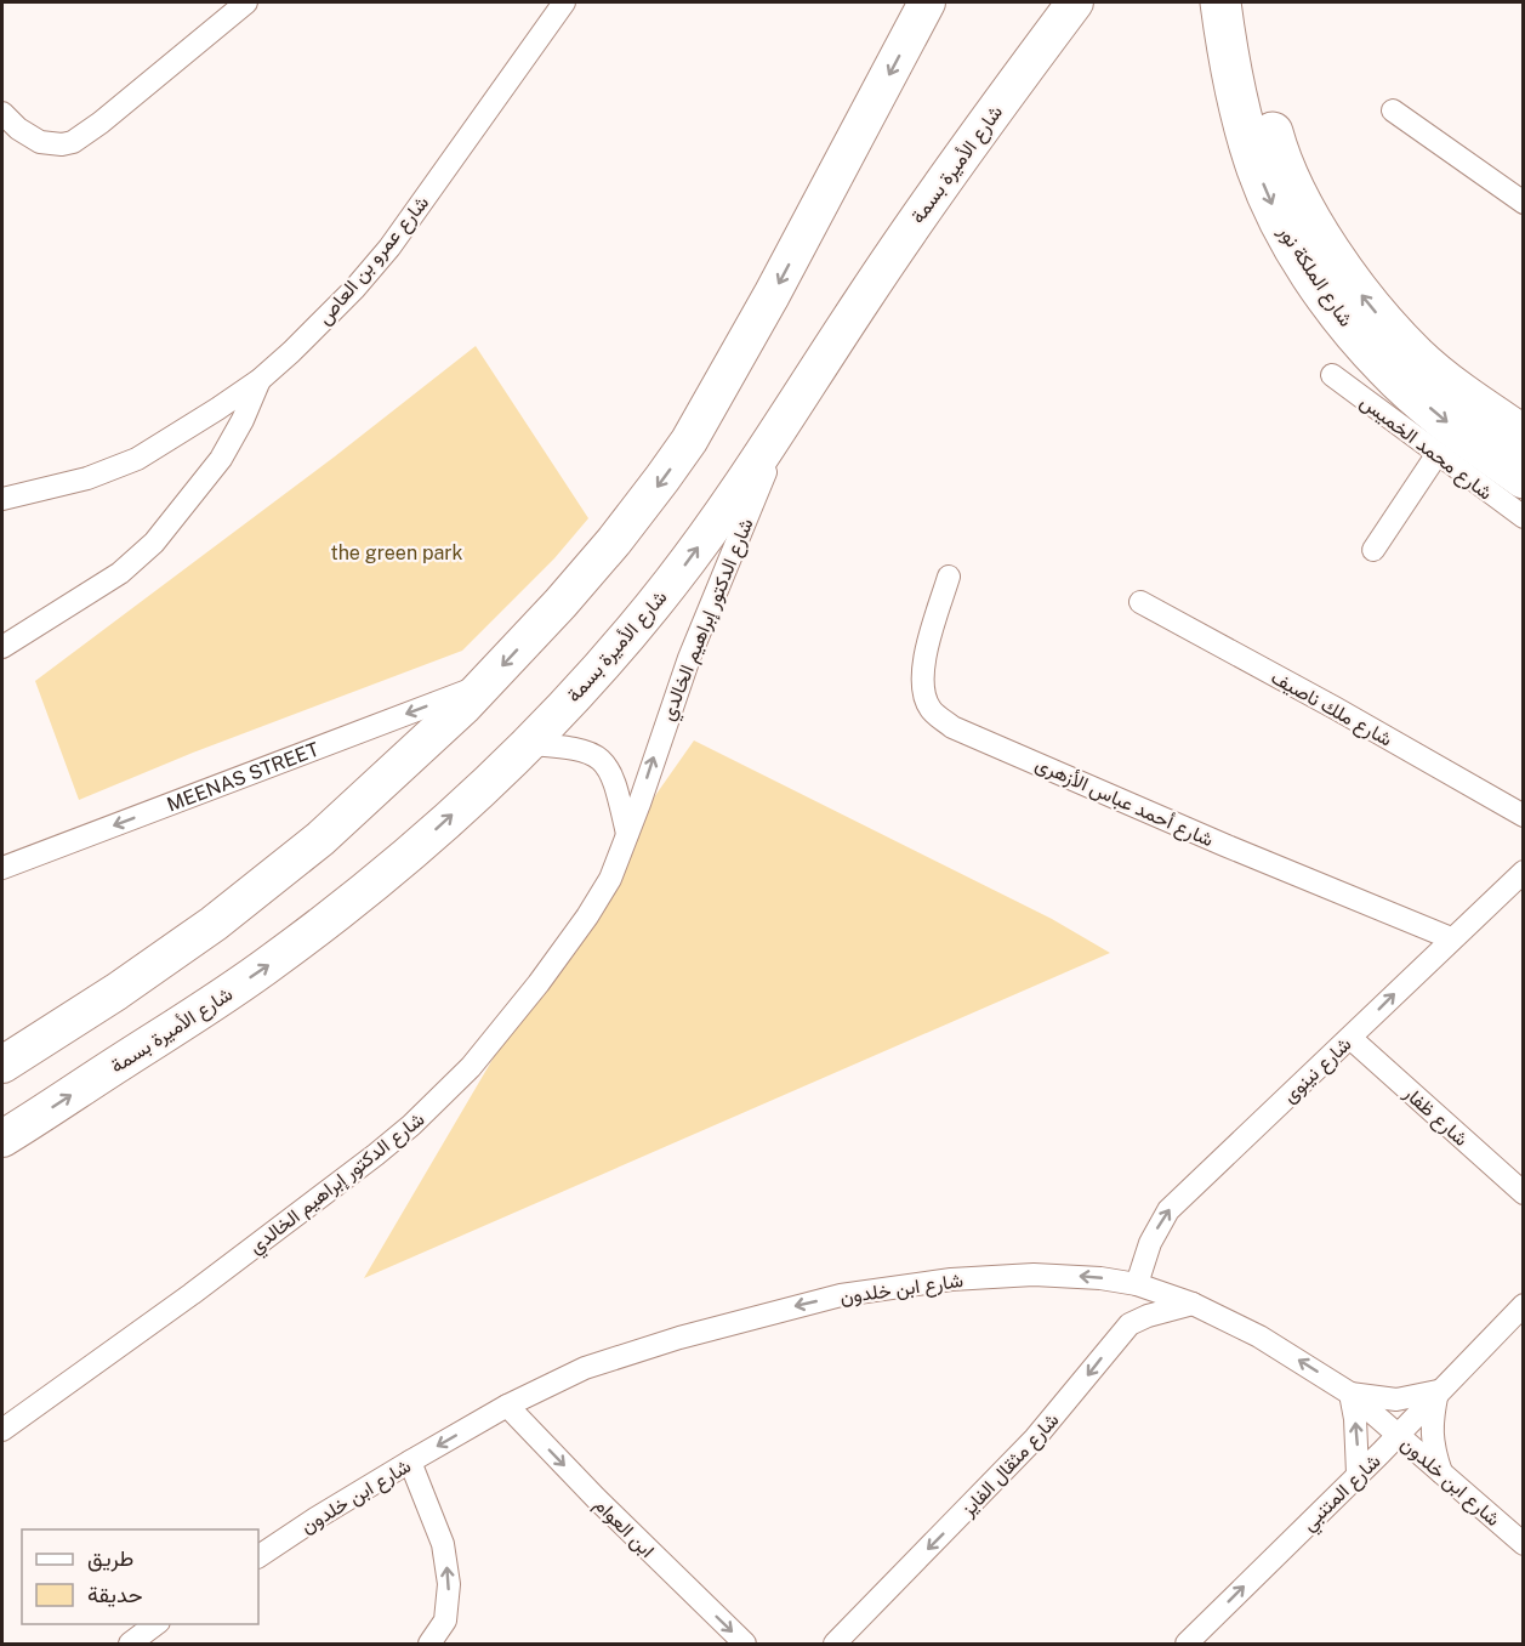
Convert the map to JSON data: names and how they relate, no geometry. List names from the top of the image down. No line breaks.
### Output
{"streets":{"highway":["شارع الملكة نور"],"main road":["شارع الأميرة بسمة"],"street":["شارع عمرو بن العاص","شارع محمد الخميس","شارع الدكتور إبراهيم الخالدي","شارع ملك ناصيف","MEENAS STREET","شارع أحمد عباس الأزهرى","شارع نينوى","شارع ظفار","شارع ابن خلدون","شارع مثقال الفايز","شارع المتنبي","ابن العوام"]},"crossings":[["شارع الأميرة بسمة","شارع الدكتور إبراهيم الخالدي"],["شارع أحمد عباس الأزهرى","شارع نينوى"],["شارع نينوى","شارع ظفار"],["شارع نينوى","شارع ابن خلدون"],["شارع ابن خلدون","شارع مثقال الفايز"],["شارع ابن خلدون","شارع المتنبي"],["شارع ابن خلدون","ابن العوام"]],"one_way":["MEENAS STREET","شارع نينوى","شارع ابن خلدون","شارع مثقال الفايز","شارع المتنبي","ابن العوام"],"parks":["the green park"],"legend":["طريق","حديقة"]}
